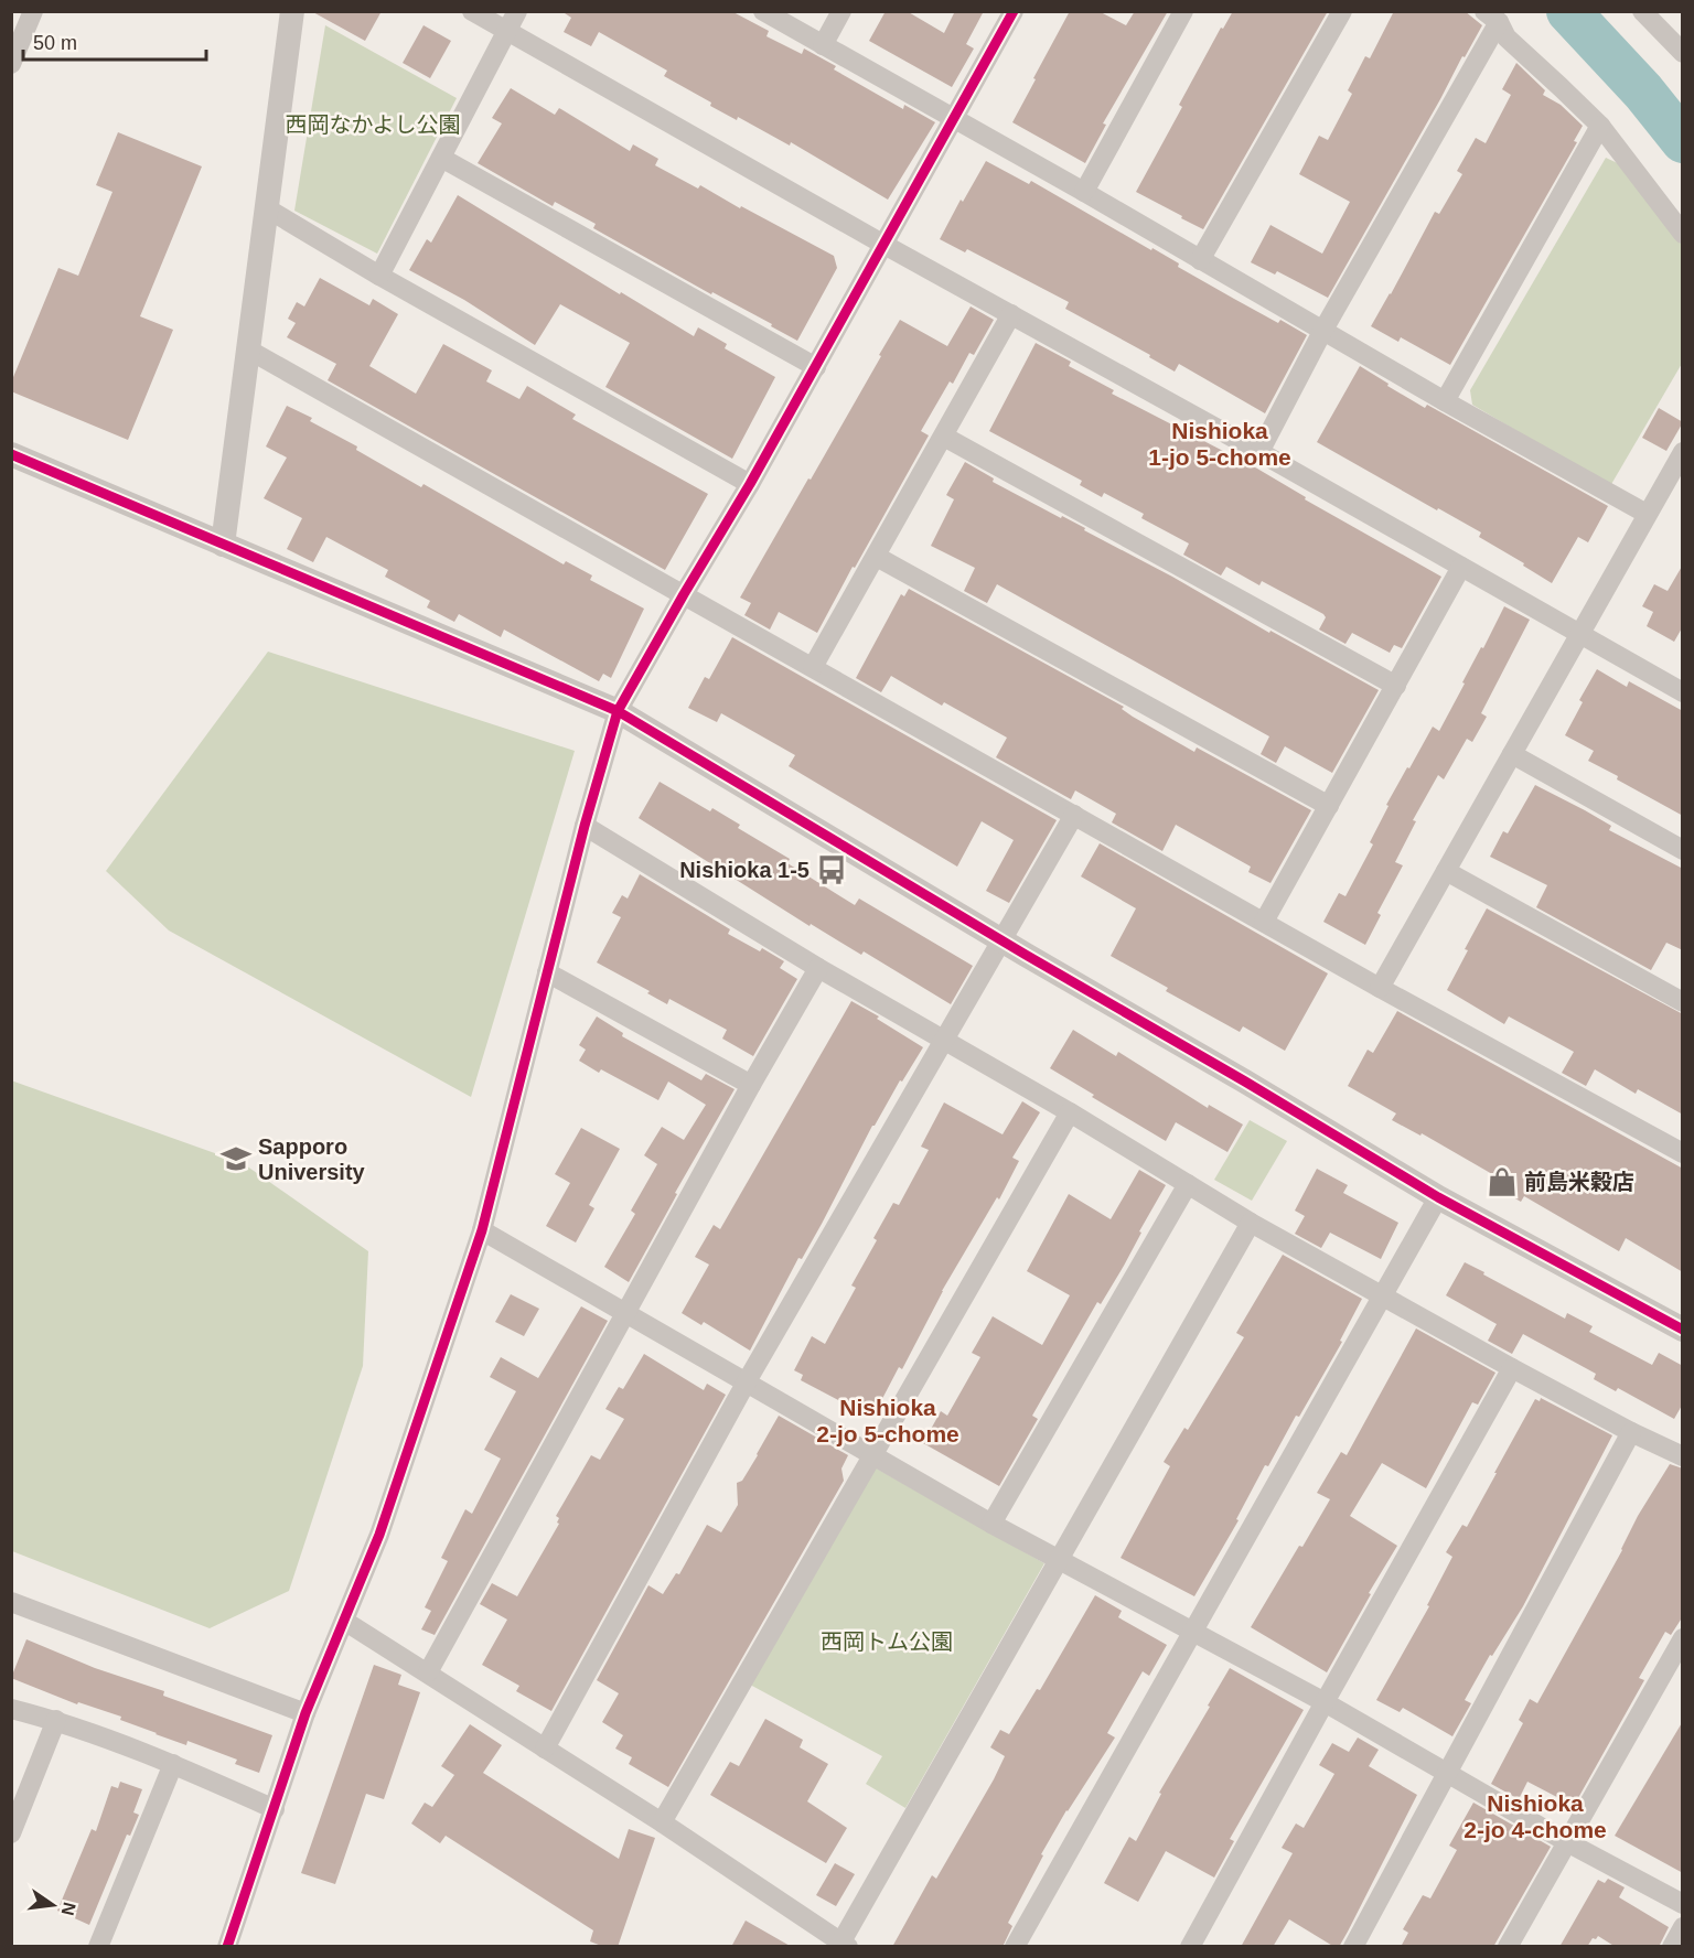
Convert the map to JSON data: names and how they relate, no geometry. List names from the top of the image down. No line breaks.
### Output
{"districts":["Nishioka 1-jo 5-chome","Nishioka 2-jo 5-chome","Nishioka 2-jo 4-chome"],"parks":["西岡なかよし公園","西岡トム公園"],"places":{"bus stop":["Nishioka 1-5"],"school or university":["Sapporo University"],"shop":["前島米穀店"]},"scale_bar":"50 m","north":"right"}
